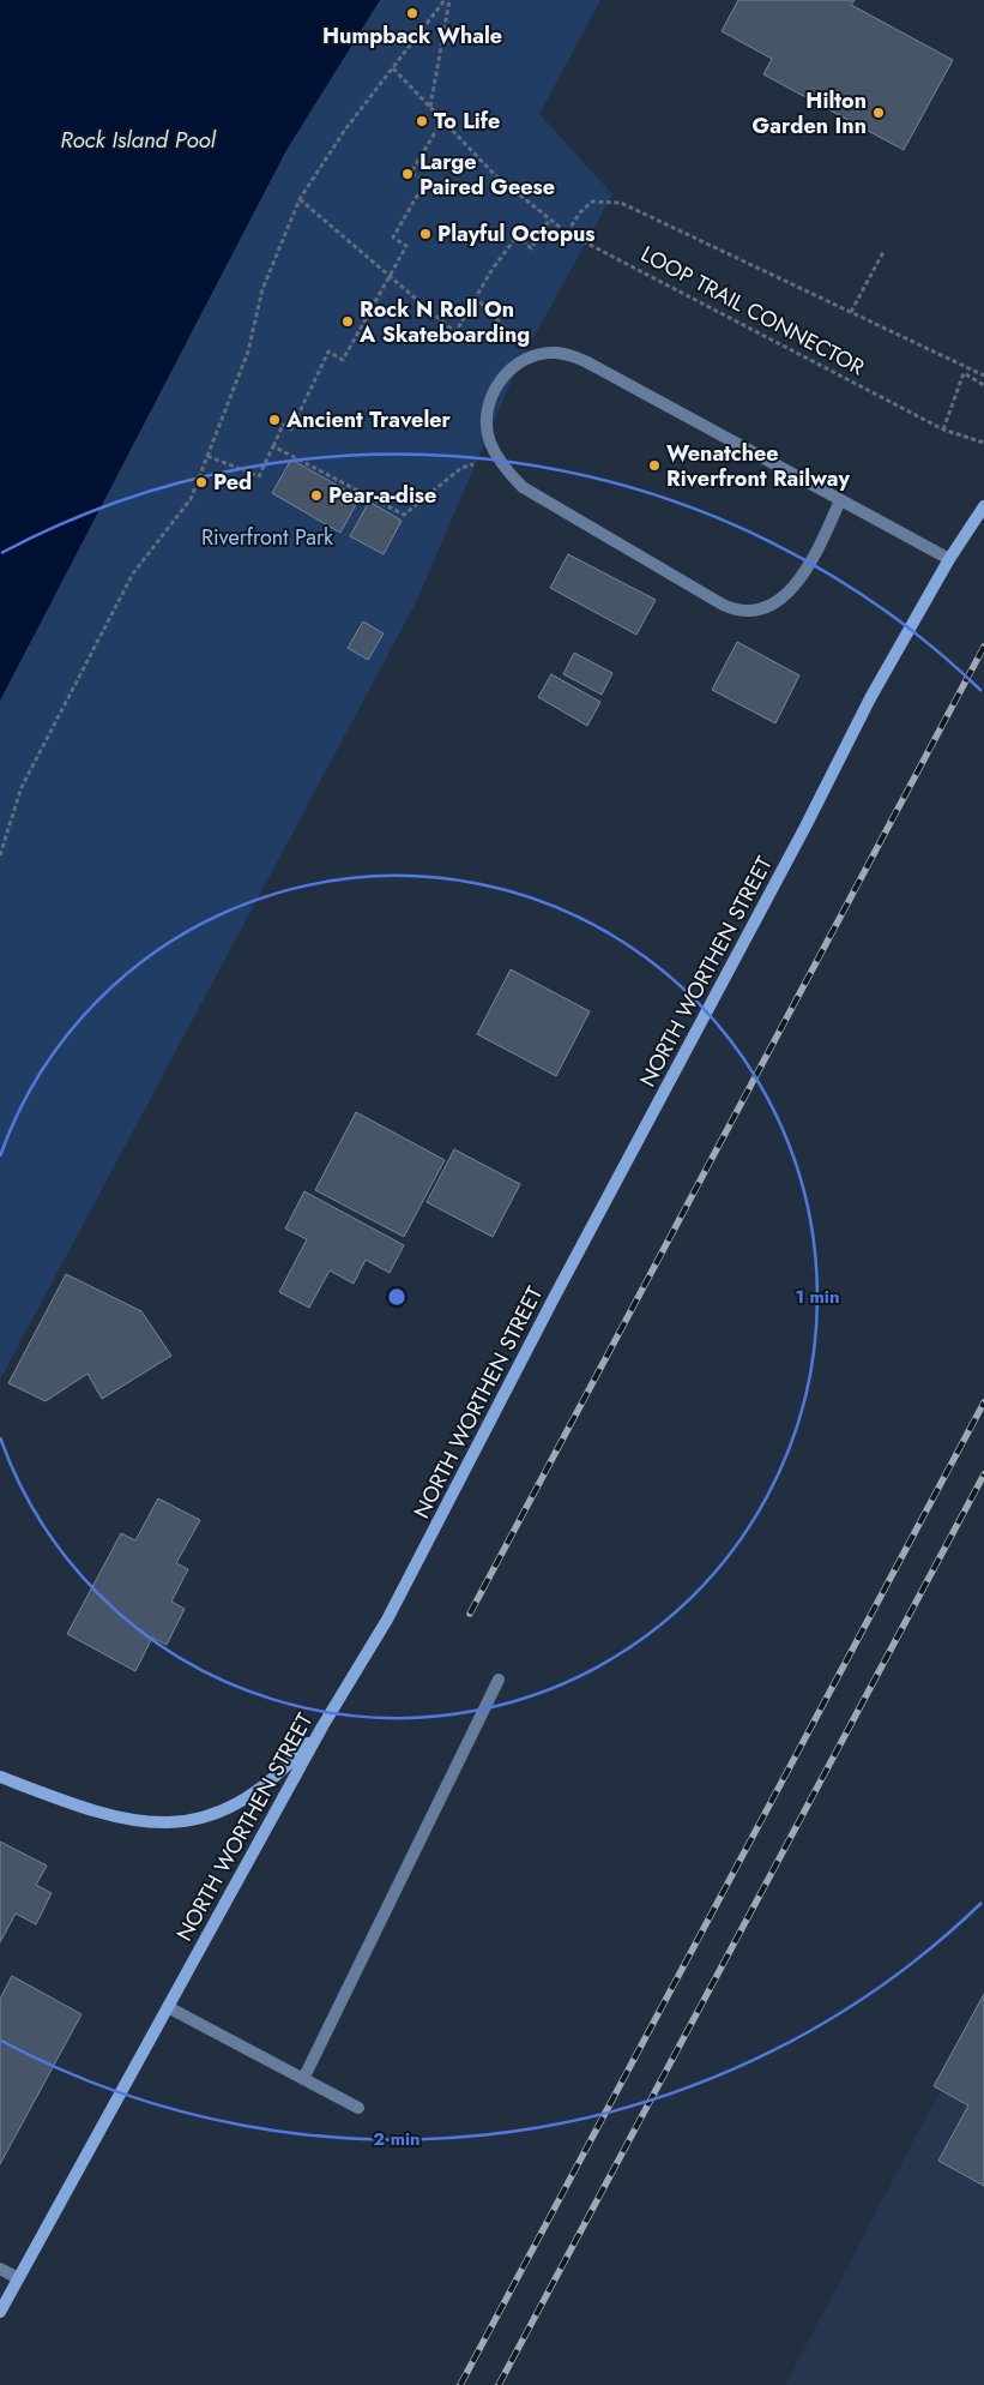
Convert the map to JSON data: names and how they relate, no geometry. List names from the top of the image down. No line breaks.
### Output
{"streets":{"main road":["NORTH WORTHEN STREET"],"path":["LOOP TRAIL CONNECTOR"]},"water":["Rock Island Pool"],"parks":["Riverfront Park"],"places":["Humpback Whale","Hilton Garden Inn","To Life","Large Paired Geese","Playful Octopus","Rock N Roll On A Skateboarding","Ancient Traveler","Wenatchee Riverfront Railway","Ped","Pear-a-dise"],"rings":["1 min","2 min"]}
